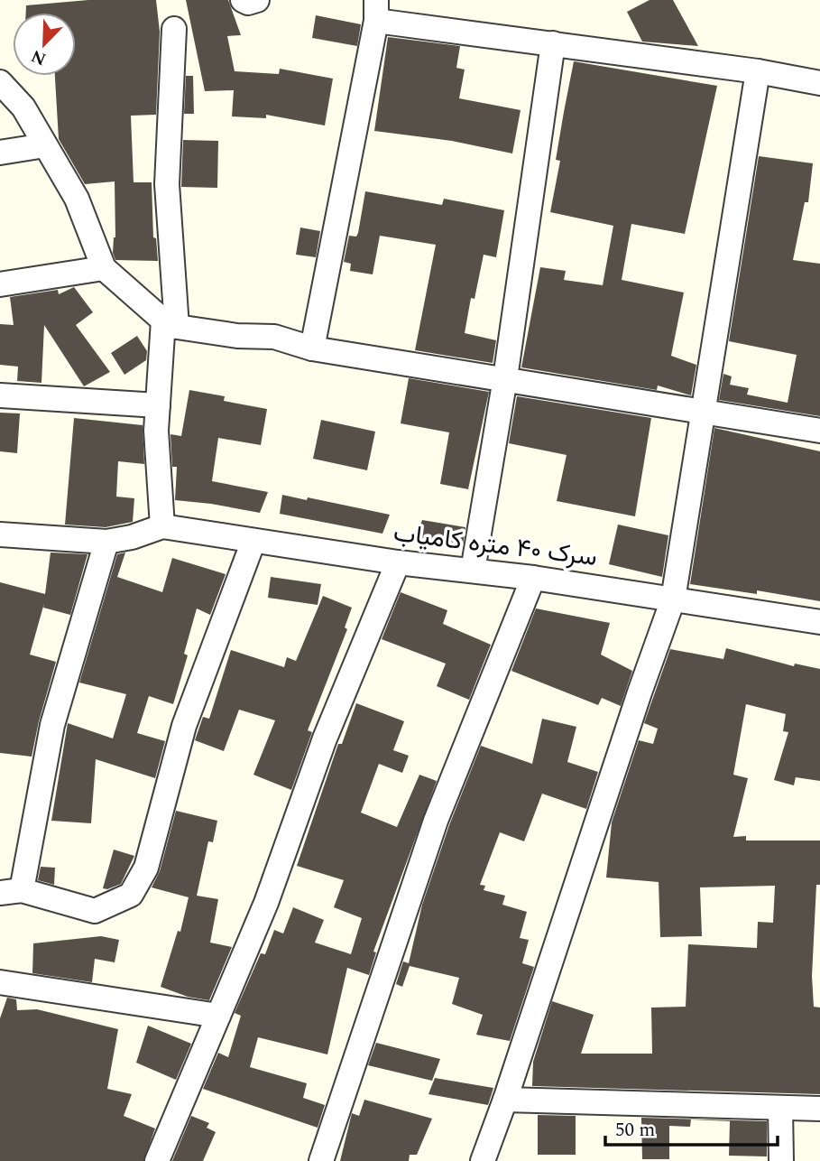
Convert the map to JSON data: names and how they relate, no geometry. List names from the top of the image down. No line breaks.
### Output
{"streets":{"street":["سرک ۴۰ متره کامیاب"]},"scale_bar":"50 m","north":"bottom left"}
